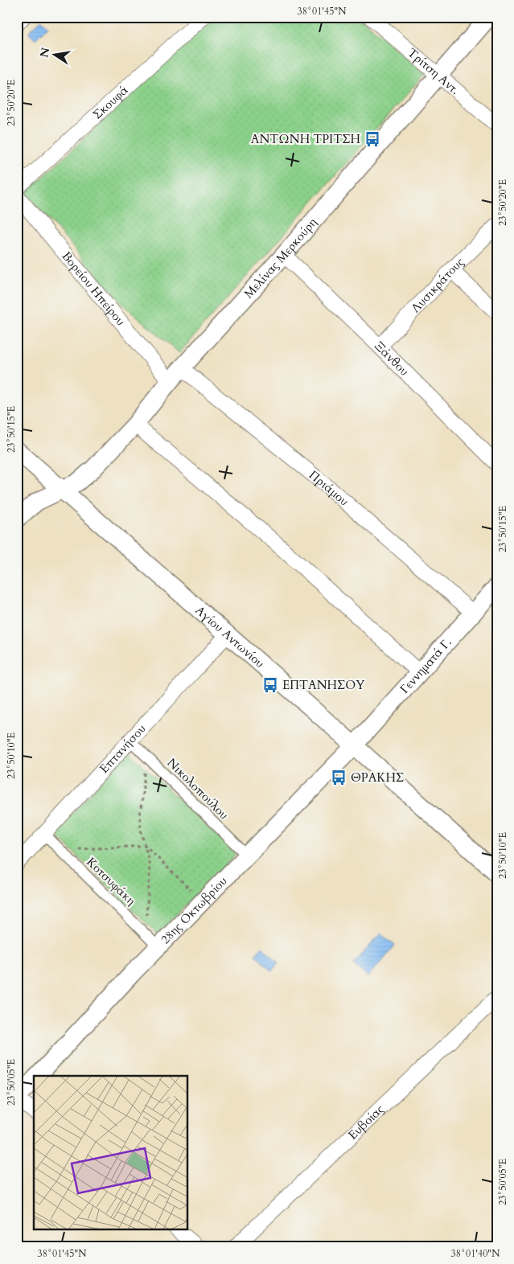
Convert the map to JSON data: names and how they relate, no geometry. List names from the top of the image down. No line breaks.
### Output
{"streets":{"street":["Τρίτση Αντ.","Σκουφά","Μελίνας Μερκούρη","Λυσικράτους","Βορείου Ηπείρου","Ξάνθου","Πριάμου","Αγίου Αντωνίου","Γεννηματά Γ.","Επτανήσου","Νικολοπούλου","Κοτσυφάκη","28ης Οκτωβρίου","Ευβοίας"]},"crossings":[["Τρίτση Αντ.","Μελίνας Μερκούρη"],["Μελίνας Μερκούρη","Βορείου Ηπείρου"],["Μελίνας Μερκούρη","Ξάνθου"],["Μελίνας Μερκούρη","Πριάμου"],["Μελίνας Μερκούρη","Αγίου Αντωνίου"],["Λυσικράτους","Ξάνθου"],["Πριάμου","Γεννηματά Γ."],["Αγίου Αντωνίου","Γεννηματά Γ."],["Αγίου Αντωνίου","Επτανήσου"],["Αγίου Αντωνίου","28ης Οκτωβρίου"],["Γεννηματά Γ.","28ης Οκτωβρίου"],["Επτανήσου","Νικολοπούλου"],["Επτανήσου","Κοτσυφάκη"],["Νικολοπούλου","28ης Οκτωβρίου"],["Κοτσυφάκη","28ης Οκτωβρίου"]],"places":{"bus stop":["ΑΝΤΩΝΗ ΤΡΙΤΣΗ","ΕΠΤΑΝΗΣΟΥ","ΘΡΑΚΗΣ"]},"north":"left","coordinates":["38°01'45\"N","23°50'20\"E","23°50'15\"E","23°50'10\"E","23°50'05\"E","38°01'40\"N"]}
